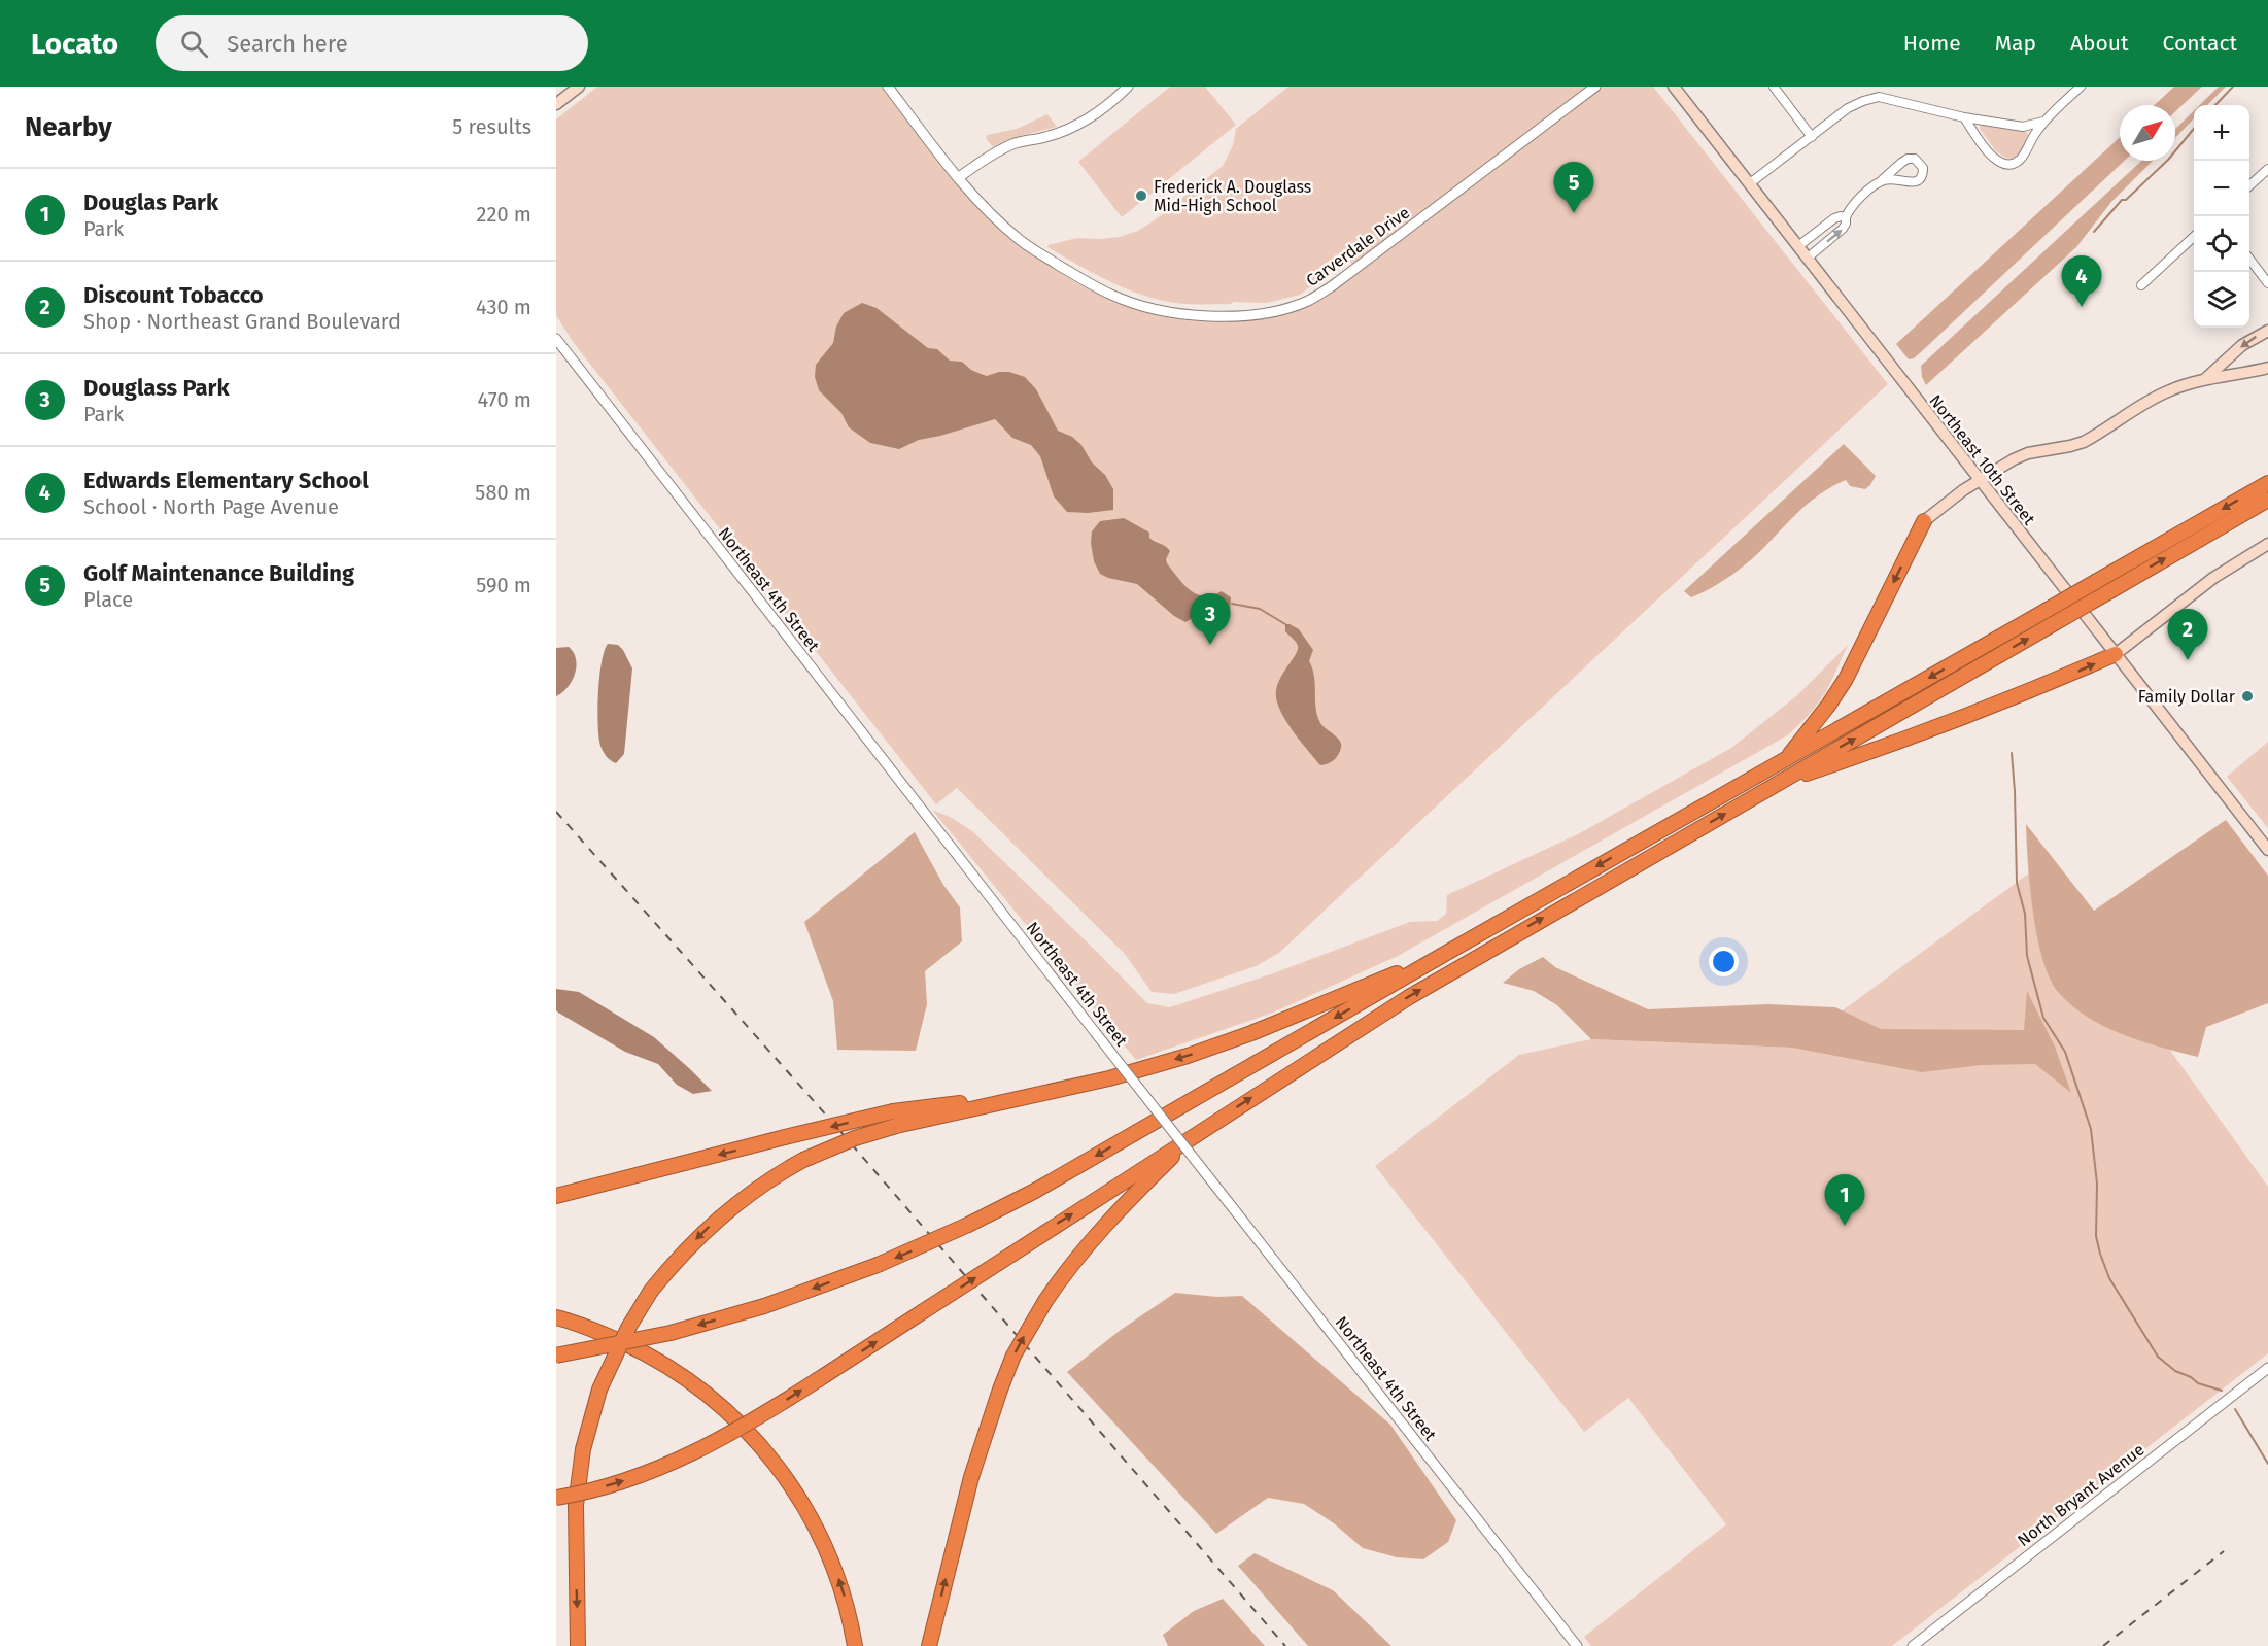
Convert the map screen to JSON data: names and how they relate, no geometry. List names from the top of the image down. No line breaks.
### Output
{"streets":{"main road":["Northeast 10th Street"],"street":["Carverdale Drive","Northeast 4th Street","North Bryant Avenue"]},"places":["Frederick A. Douglass Mid-High School","Family Dollar"],"north":"top right","page":{"header":"Locato","search":"Search here","nav":["Home","Map","About","Contact"],"heading":["Nearby","5 results"],"map_buttons":["+","−"],"pins":["5","4","3","2","1"],"list":[{"mark":"1","name":"Douglas Park","note":"Park","value":"220 m"},{"mark":"2","name":"Discount Tobacco","note":"Shop · Northeast Grand Boulevard","value":"430 m"},{"mark":"3","name":"Douglass Park","note":"Park","value":"470 m"},{"mark":"4","name":"Edwards Elementary School","note":"School · North Page Avenue","value":"580 m"},{"mark":"5","name":"Golf Maintenance Building","note":"Place","value":"590 m"}]}}
